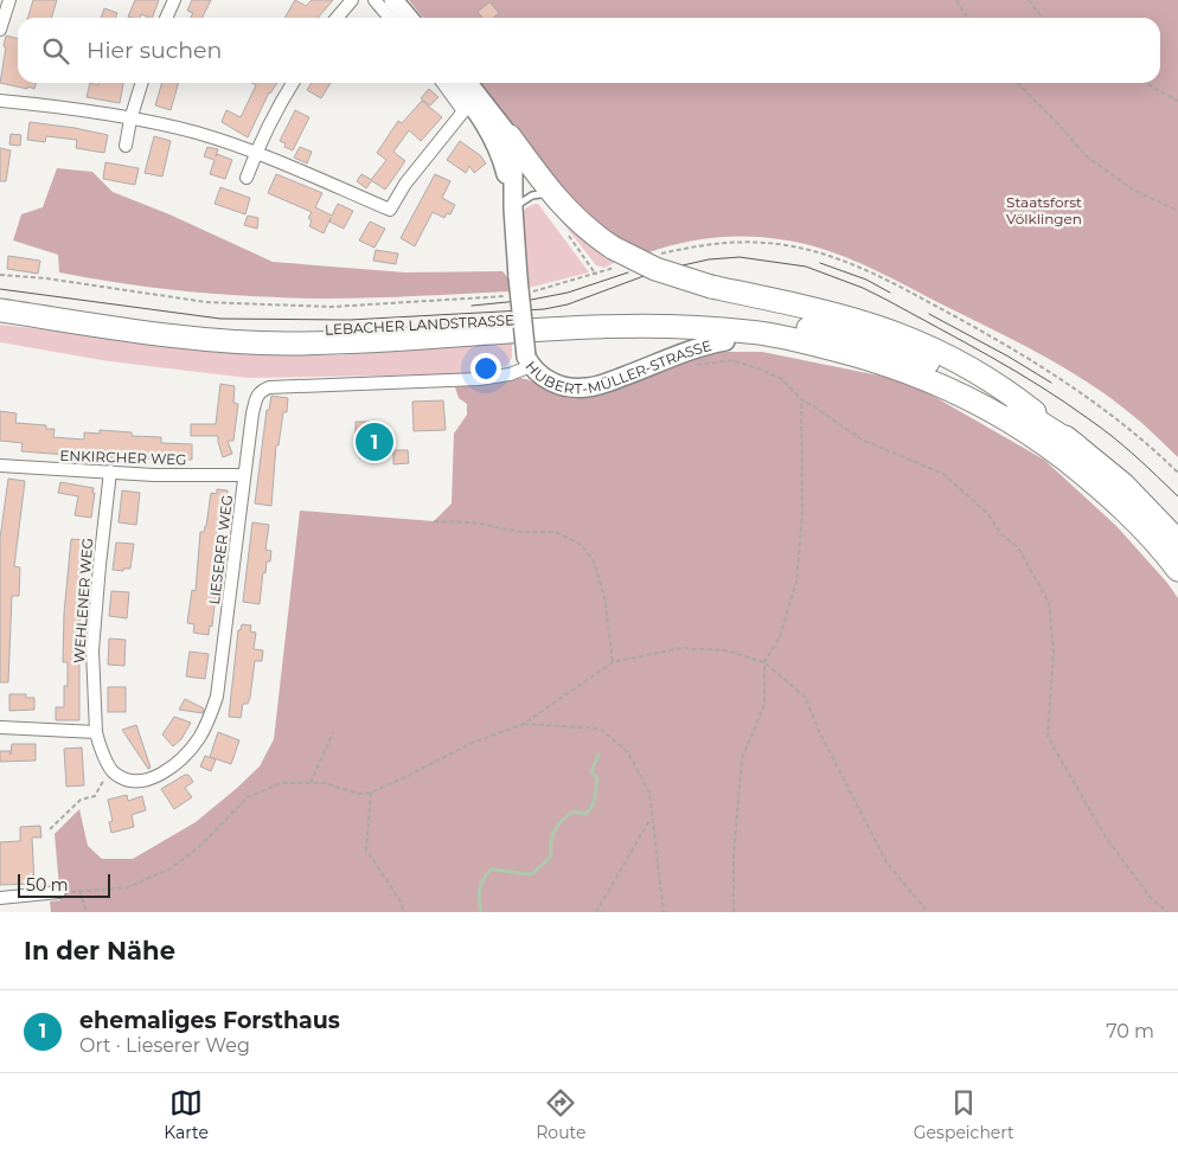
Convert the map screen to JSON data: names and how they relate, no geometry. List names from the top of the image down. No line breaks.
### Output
{"streets":{"highway":["LEBACHER LANDSTRASSE"],"main road":["HUBERT-MÜLLER-STRASSE"],"street":["ENKIRCHER WEG","LIESERER WEG","WEHLENER WEG"]},"crossings":[["HUBERT-MÜLLER-STRASSE","LIESERER WEG"],["ENKIRCHER WEG","LIESERER WEG"],["ENKIRCHER WEG","WEHLENER WEG"]],"parks":["Staatsforst Völklingen"],"scale_bar":"50 m","page":{"search":"Hier suchen","pins":"1","scale":"50 m","heading":"In der Nähe","list":[{"mark":"1","name":"ehemaliges Forsthaus","note":"Ort · Lieserer Weg","value":"70 m"}],"nav":["Karte","Route","Gespeichert"]}}
